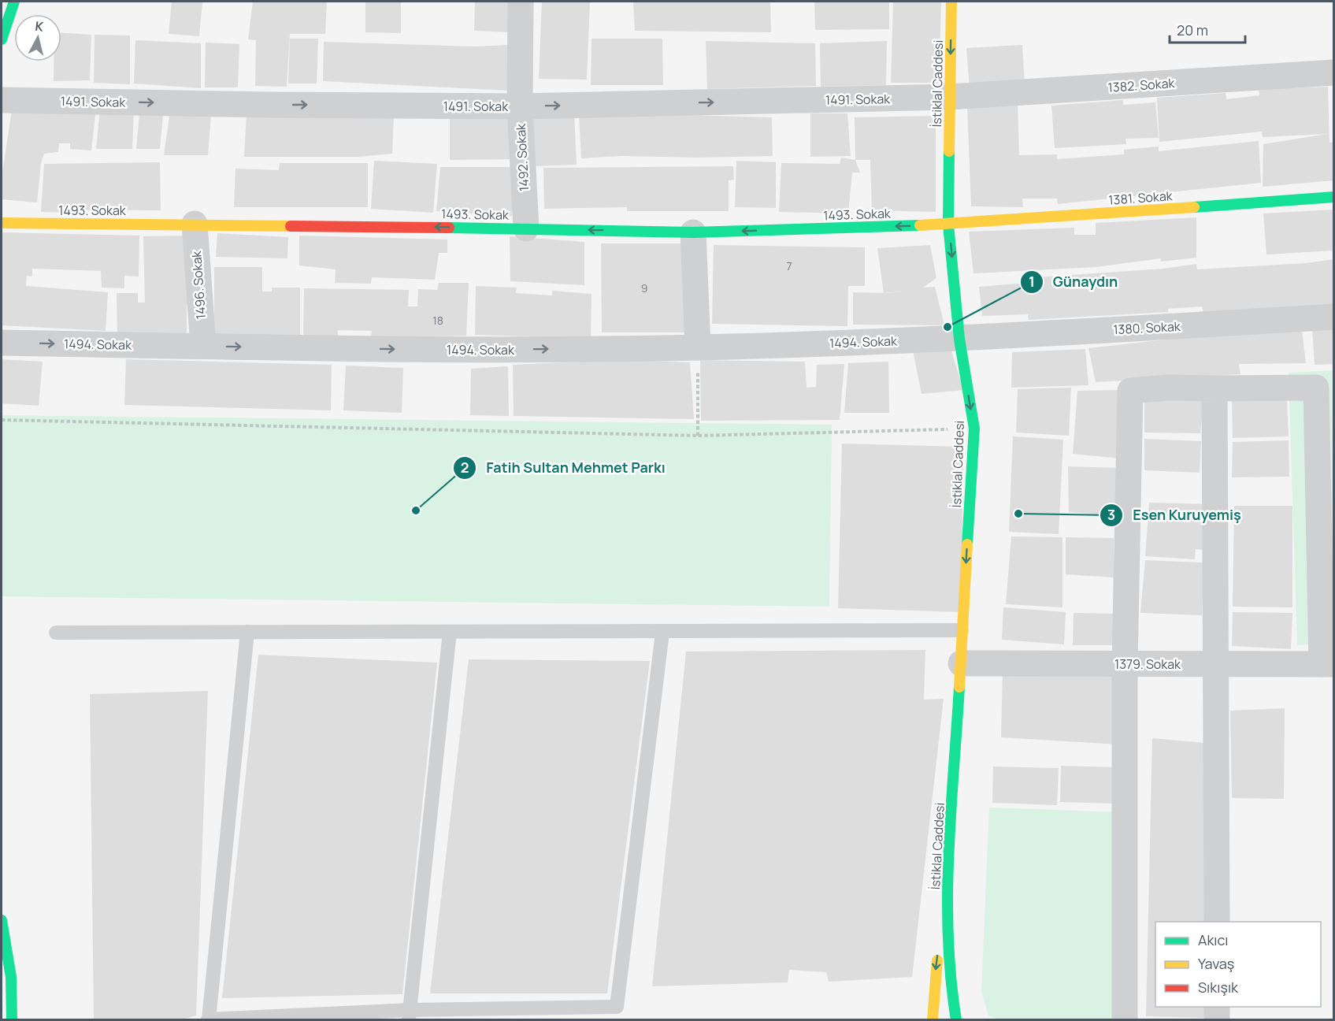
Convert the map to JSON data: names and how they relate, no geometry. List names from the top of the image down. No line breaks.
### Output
{"streets":{"street":["İstiklal Caddesi","1382. Sokak","1491. Sokak","1492. Sokak","1381. Sokak","1493. Sokak","1496. Sokak","1380. Sokak","1494. Sokak","1379. Sokak"]},"crossings":[["İstiklal Caddesi","1382. Sokak"],["İstiklal Caddesi","1491. Sokak"],["İstiklal Caddesi","1381. Sokak"],["İstiklal Caddesi","1493. Sokak"],["İstiklal Caddesi","1380. Sokak"],["İstiklal Caddesi","1494. Sokak"],["İstiklal Caddesi","1379. Sokak"],["1382. Sokak","1491. Sokak"],["1491. Sokak","1492. Sokak"],["1492. Sokak","1493. Sokak"],["1381. Sokak","1493. Sokak"],["1493. Sokak","1496. Sokak"],["1496. Sokak","1494. Sokak"],["1380. Sokak","1494. Sokak"]],"one_way":["İstiklal Caddesi","1491. Sokak","1493. Sokak","1494. Sokak"],"places":["Günaydın","Fatih Sultan Mehmet Parkı","Esen Kuruyemiş"],"house_numbers":["7","9","18"],"legend":["Akıcı","Yavaş","Sıkışık"],"scale_bar":"20 m","north":"top"}
